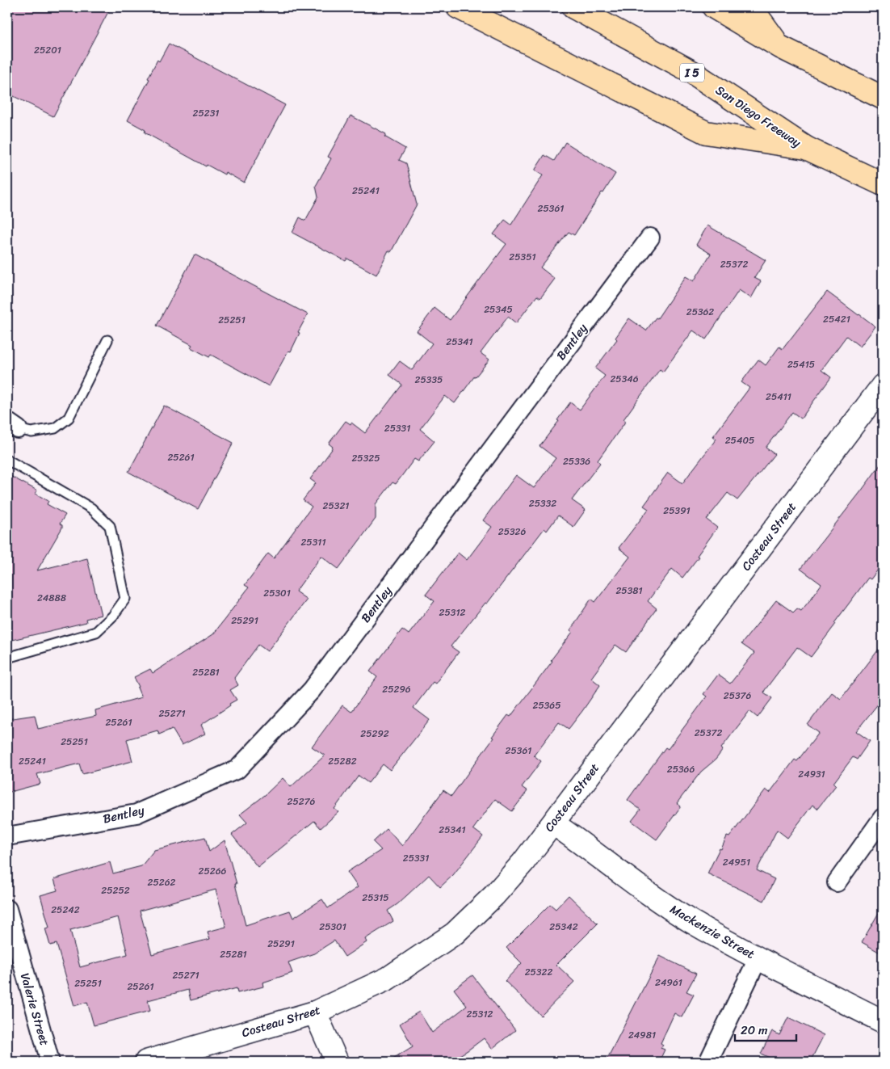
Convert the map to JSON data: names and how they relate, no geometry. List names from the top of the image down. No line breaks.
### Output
{"streets":{"highway":["I 5","San Diego Freeway"],"street":["Bentley","Costeau Street","Mackenzie Street","Valerie Street"]},"crossings":[["Costeau Street","Mackenzie Street"]],"house_numbers":["25201","25231","25241","25361","25351","25372","25345","25362","25421","25251","25341","25415","25346","25335","25411","25331","25405","25261","25325","25336","25332","25321","25391","25326","25311","25381","25301","24888","25312","25291","25281","25296","25376","25365","25271","25261","25372","25292","25251","25361","25241","25282","25366","24931","25276","25341","25331","24951","25266","25262","25252","25315","25242","25301","25342","25291","25281","25322","25271","24961","25251","25261","25312","24981"],"scale_bar":"20 m"}
